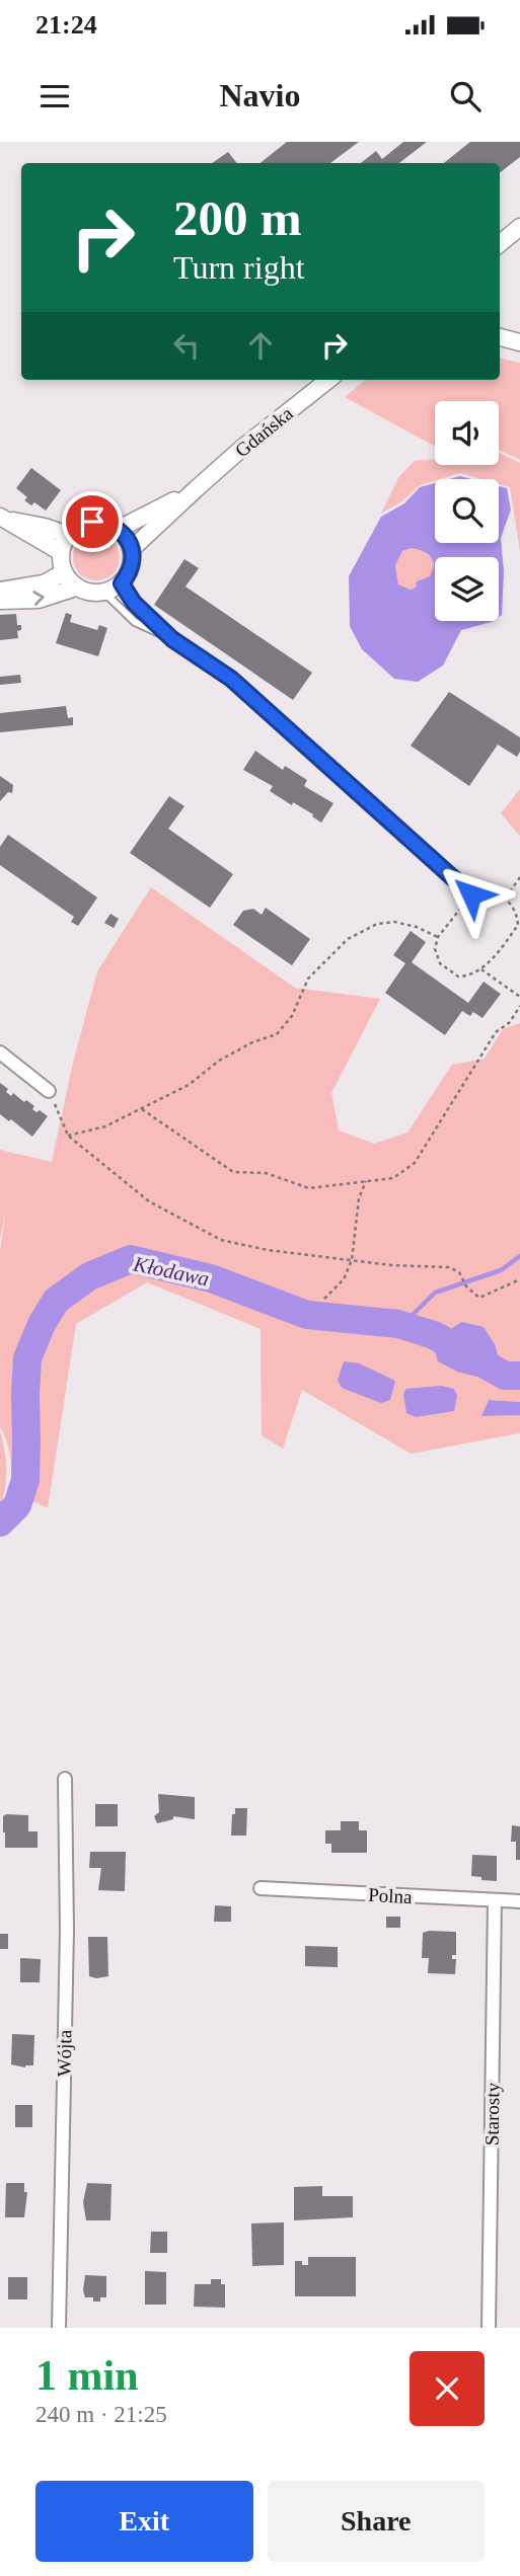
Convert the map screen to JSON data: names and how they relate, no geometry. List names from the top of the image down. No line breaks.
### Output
{"streets":{"street":["Gdańska","Polna","Wójta","Starosty"]},"crossings":[["Polna","Starosty"]],"water":["Kłodawa"],"page":{"status":"21:24","header":"Navio","turn":["200 m","Turn right"],"heading":["1 min","240 m · 21:25"],"buttons":["Exit","Share"]}}
